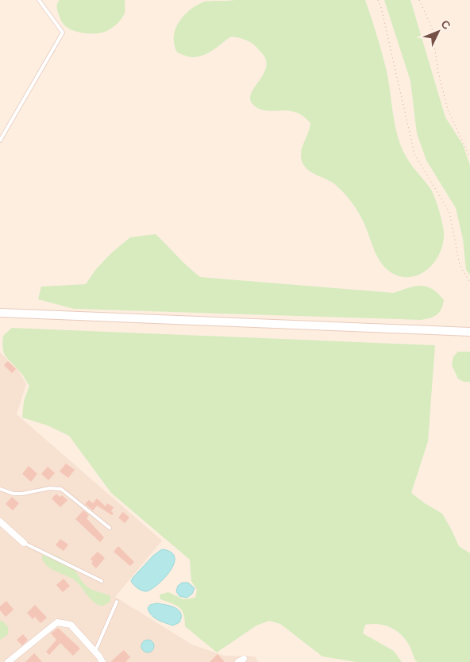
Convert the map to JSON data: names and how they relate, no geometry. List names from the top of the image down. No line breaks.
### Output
{"north":"top right"}
